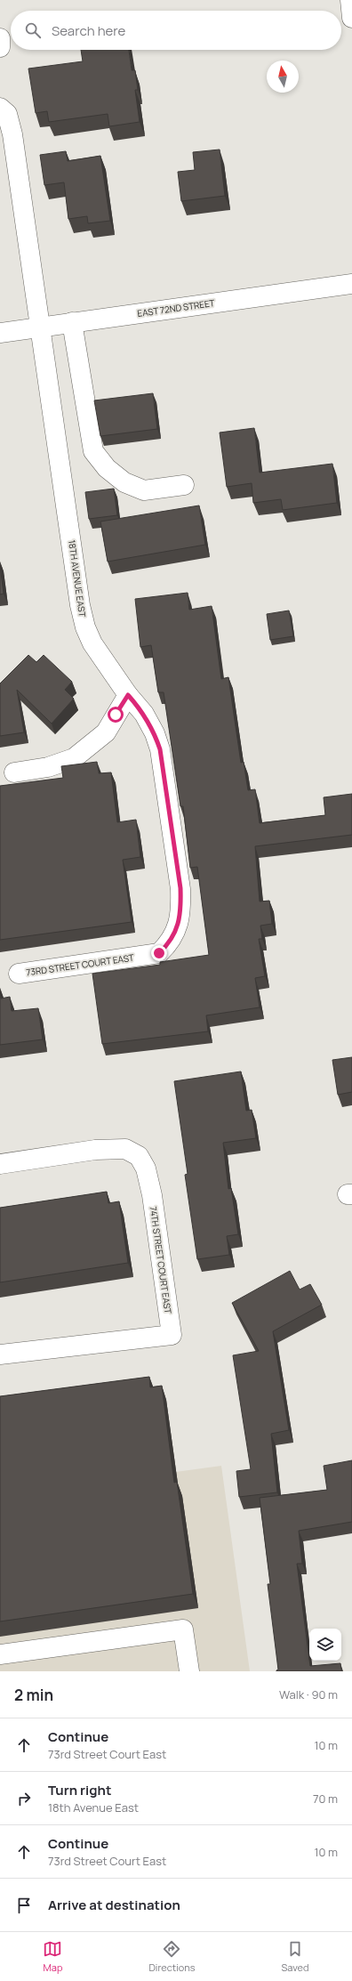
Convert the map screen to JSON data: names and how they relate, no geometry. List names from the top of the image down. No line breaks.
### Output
{"streets":{"street":["EAST 72ND STREET","18TH AVENUE EAST","73RD STREET COURT EAST","74TH STREET COURT EAST"]},"crossings":[["EAST 72ND STREET","18TH AVENUE EAST"],["18TH AVENUE EAST","73RD STREET COURT EAST"]],"north":"top","page":{"search":"Search here","heading":["2 min","Walk · 90 m"],"list":[["Continue","73rd Street Court East","10 m"],["Turn right","18th Avenue East","70 m"],["Continue","73rd Street Court East","10 m"],"Arrive at destination"],"nav":["Map","Directions","Saved"]}}
